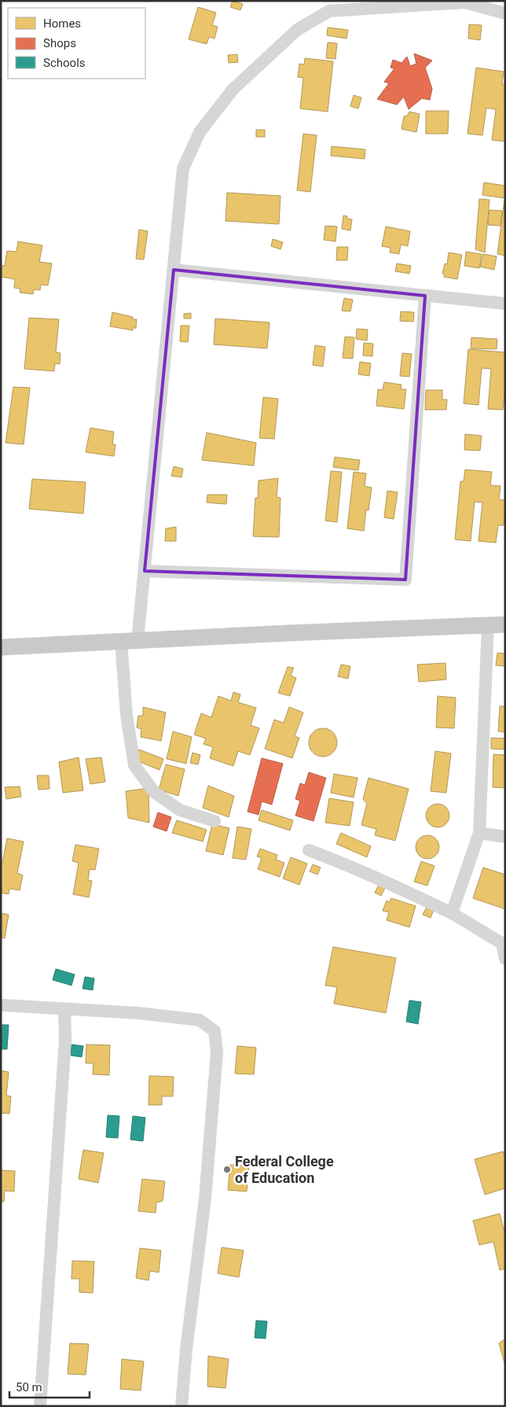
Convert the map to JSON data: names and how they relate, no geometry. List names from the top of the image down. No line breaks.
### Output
{"places":["Federal College of Education"],"legend":["Homes","Shops","Schools"],"scale_bar":"50 m"}
